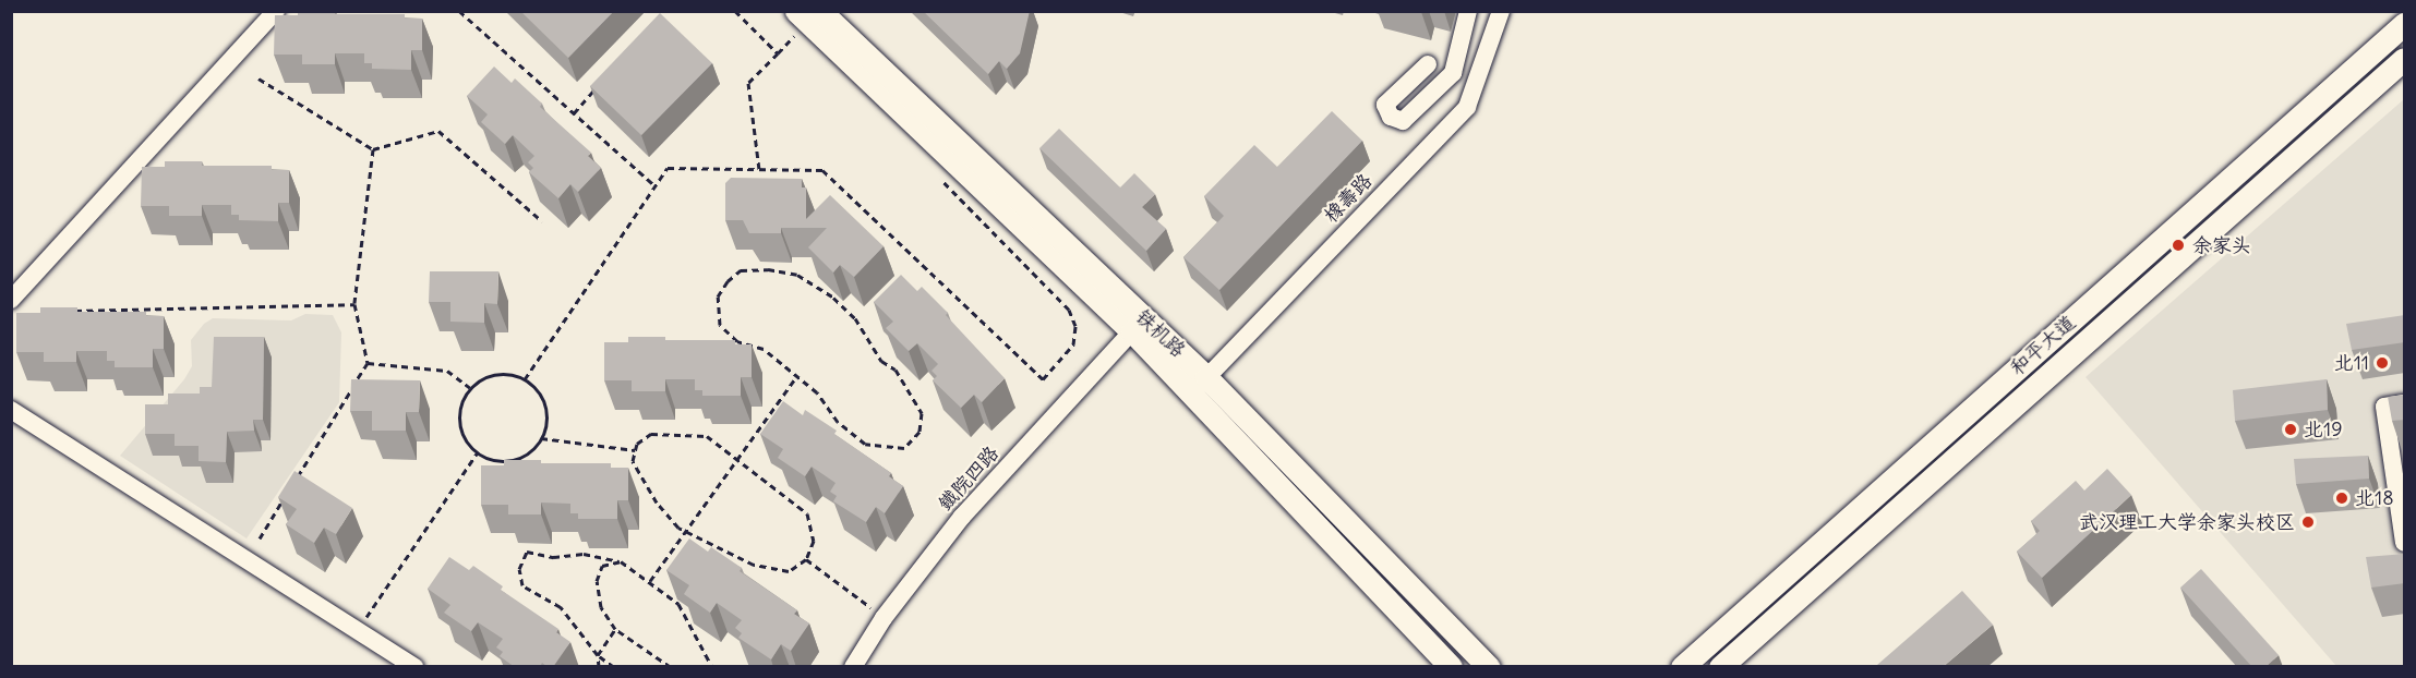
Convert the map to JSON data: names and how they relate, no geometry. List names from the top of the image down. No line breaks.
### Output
{"streets":{"main road":["铁机路","和平大道"],"street":["橡壽路","鐵院四路"]},"crossings":[["橡壽路","铁机路"],["铁机路","鐵院四路"]],"places":["余家头","北11","北19","北18","武汉理工大学余家头校区"]}
